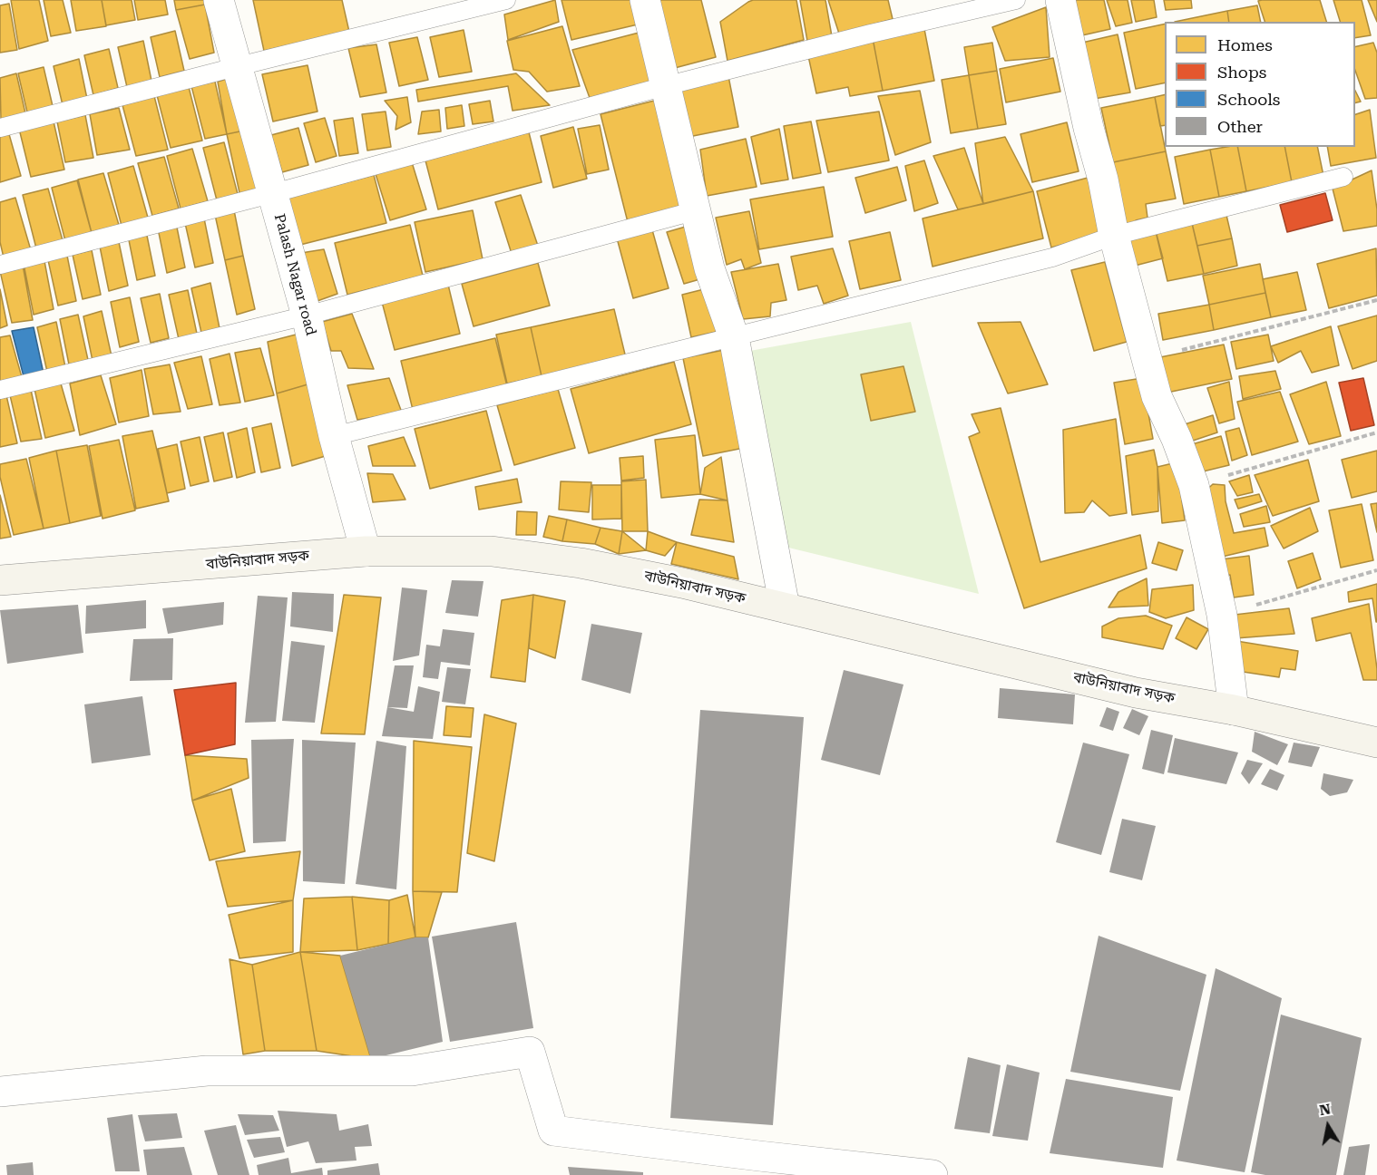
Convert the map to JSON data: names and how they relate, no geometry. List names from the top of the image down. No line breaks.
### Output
{"streets":{"street":["Palash Nagar road","বাউনিয়াবাদ সড়ক"]},"crossings":[["Palash Nagar road","বাউনিয়াবাদ সড়ক"]],"legend":["Homes","Shops","Schools","Other"],"north":"top"}
